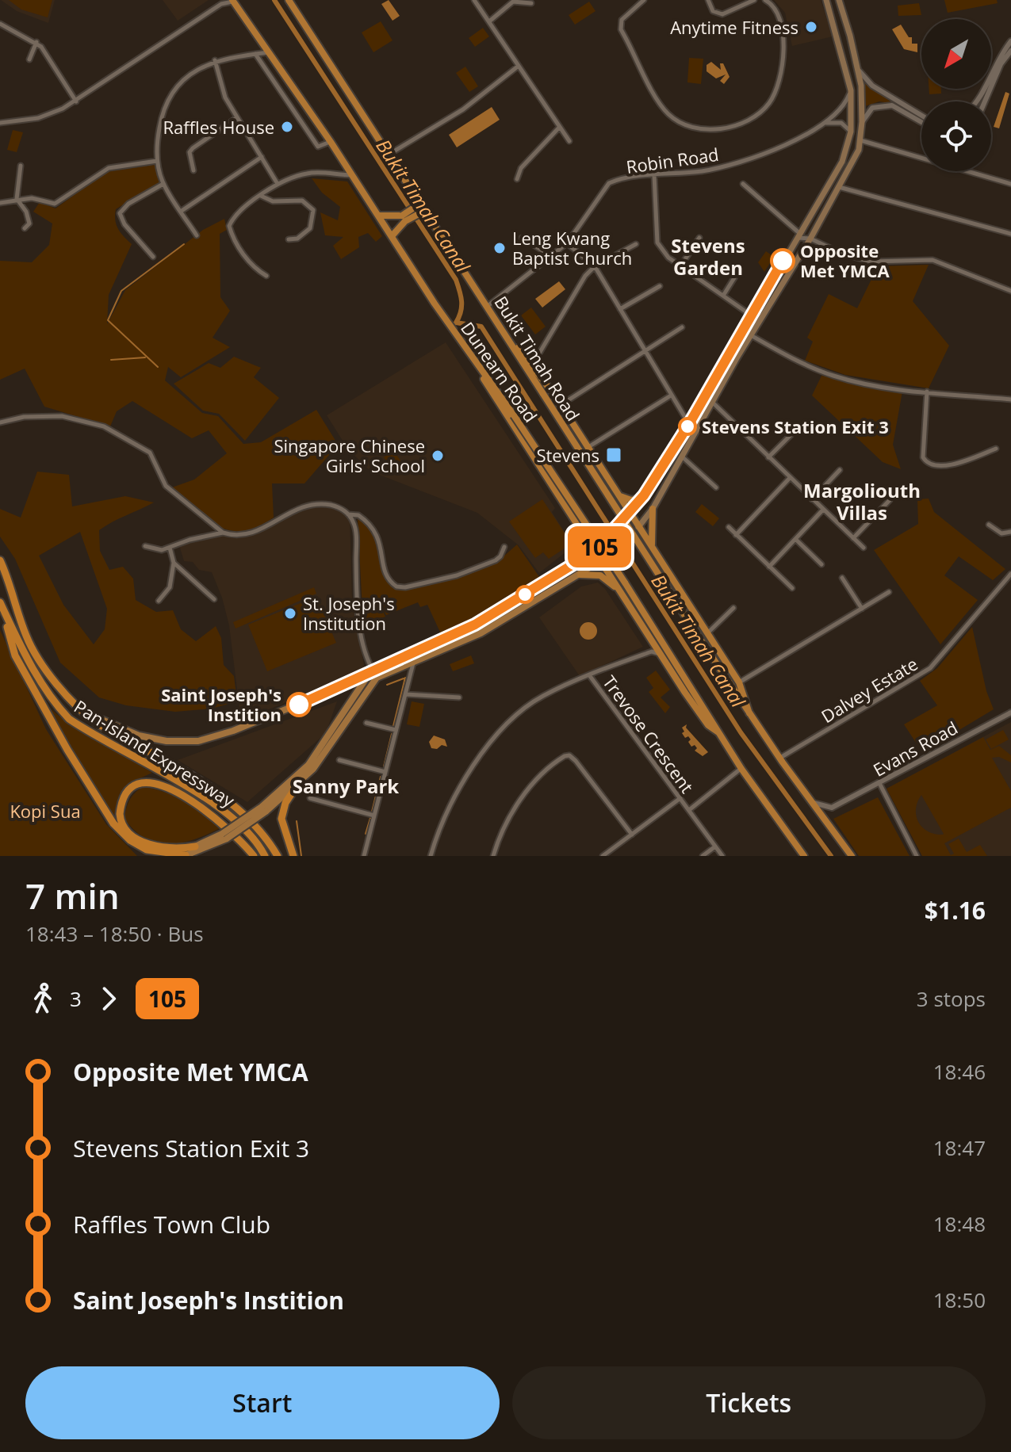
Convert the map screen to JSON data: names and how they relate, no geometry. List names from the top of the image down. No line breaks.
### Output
{"streets":{"highway":["Bukit Timah Road","Dunearn Road","Pan-Island Expressway"],"street":["Robin Road","Dalvey Estate","Trevose Crescent","Evans Road"]},"crossings":[["Robin Road","Bukit Timah Road"],["Bukit Timah Road","Dalvey Estate"]],"districts":["Stevens Garden","Margoliouth Villas","Sanny Park"],"water":["Bukit Timah Canal"],"parks":["Kopi Sua"],"places":{"other":["Anytime Fitness","Raffles House","Leng Kwang Baptist Church","Opposite Met YMCA","Stevens Station Exit 3","Singapore Chinese Girls' School","St. Joseph's Institution","Saint Joseph's Instition"],"transit":["Stevens"]},"lines":["bus line 105"],"north":"bottom left","page":{"on_map":"105","heading":["7 min","18:43 – 18:50 · Bus","$1.16"],"legs":["3","105","3 stops"],"list":[{"name":"Opposite Met YMCA","value":"18:46"},{"name":"Stevens Station Exit 3","value":"18:47"},{"name":"Raffles Town Club","value":"18:48"},{"name":"Saint Joseph's Instition","value":"18:50"}],"buttons":["Start","Tickets"]}}
